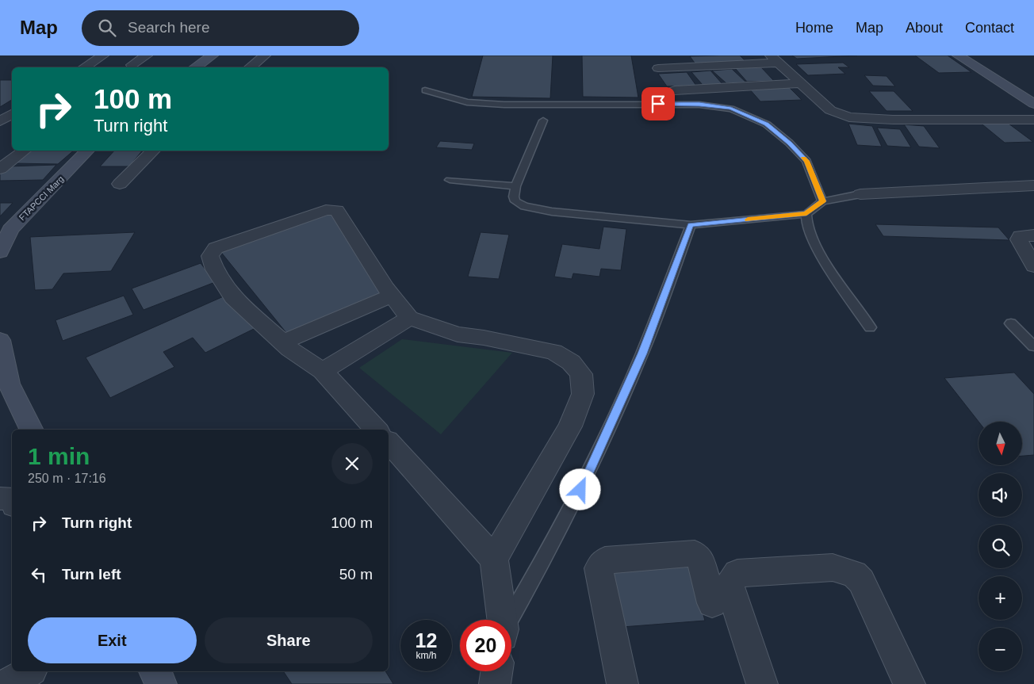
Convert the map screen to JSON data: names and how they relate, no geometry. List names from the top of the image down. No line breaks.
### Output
{"streets":{"street":["FTAPCCI Marg"]},"north":"bottom","page":{"header":"Map","search":"Search here","nav":["Home","Map","About","Contact"],"turn":["100 m","Turn right"],"map_buttons":["+","−"],"heading":["1 min","250 m · 17:16"],"list":[{"name":"Turn right","value":"100 m"},{"name":"Turn left","value":"50 m"}],"buttons":["Exit","Share"],"speed":"12 km/h","limit":"20"}}
